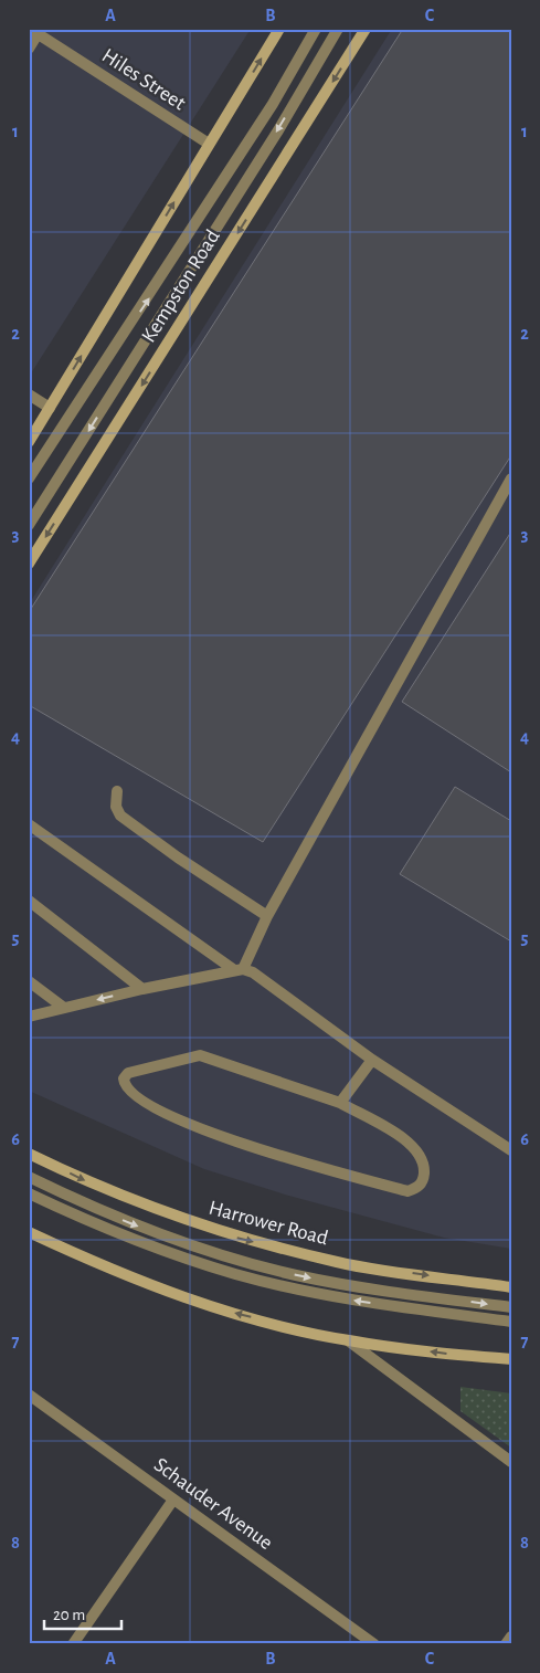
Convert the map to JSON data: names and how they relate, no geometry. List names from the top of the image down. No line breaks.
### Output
{"streets":{"main road":["Kempston Road","Harrower Road"],"street":["Hiles Street","Schauder Avenue"]},"scale_bar":"20 m","grid":{"columns":["A","B","C"],"rows":["1","2","3","4","5","6","7","8"]}}
